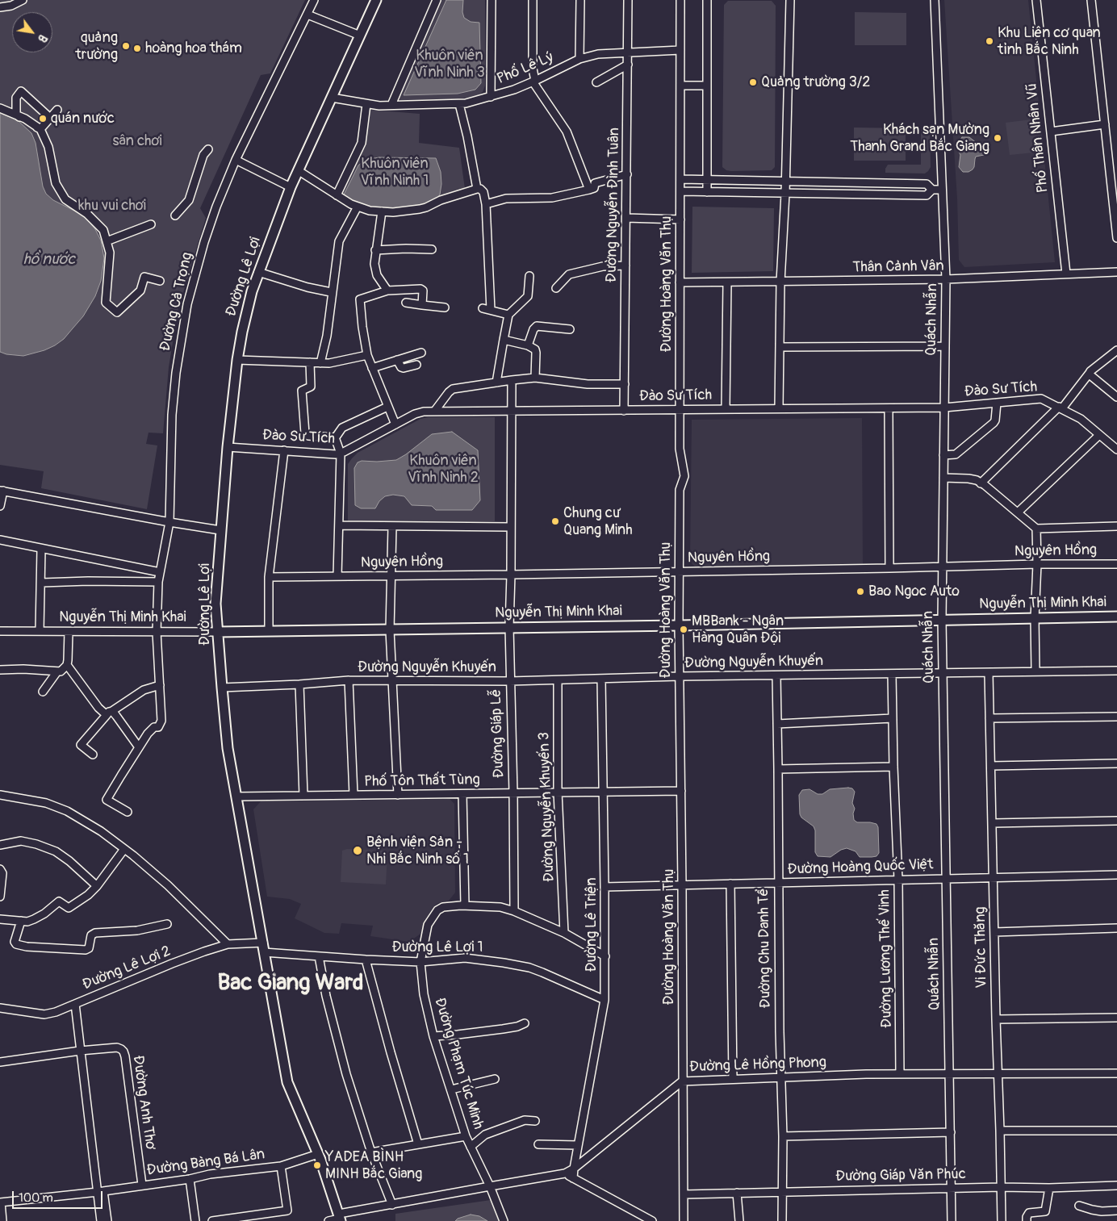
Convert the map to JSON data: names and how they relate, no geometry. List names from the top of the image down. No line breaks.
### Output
{"streets":{"main road":["Đường Lê Lợi","Nguyễn Thị Minh Khai"],"street":["Phố Lê Lý","Phố Thân Nhân Vũ","Đường Nguyễn Đình Tuân","Thân Cảnh Vân","Đường Hoàng Văn Thụ","Đường Cả Trọng","Quách Nhẫn","Đào Sư Tích","Nguyên Hồng","Đường Nguyễn Khuyến","Đường Giáp Lễ","Phố Tôn Thất Tùng","Đường Nguyễn Khuyến 3","Đường Hoàng Quốc Việt","Đường Lê Triện","Đường Lê Lợi 1","Vi Đức Thăng","Đường Chu Danh Tể","Đường Lương Thế Vinh","Đường Lê Lợi 2","Đường Phạm Túc Minh","Đường Lê Hồng Phong","Đường Anh Thơ","Đường Bàng Bá Lân","Đường Giáp Văn Phúc"]},"crossings":[["Phố Lê Lý","Đường Nguyễn Đình Tuân"],["Phố Lê Lý","Đường Lê Lợi"],["Phố Lê Lý","Đường Hoàng Văn Thụ"],["Phố Thân Nhân Vũ","Thân Cảnh Vân"],["Đường Nguyễn Đình Tuân","Đào Sư Tích"],["Thân Cảnh Vân","Đường Hoàng Văn Thụ"],["Thân Cảnh Vân","Quách Nhẫn"],["Đường Lê Lợi","Đào Sư Tích"],["Đường Lê Lợi","Nguyễn Thị Minh Khai"],["Đường Lê Lợi","Đường Nguyễn Khuyến"],["Đường Lê Lợi","Phố Tôn Thất Tùng"],["Đường Lê Lợi","Đường Lê Lợi 1"],["Đường Lê Lợi","Đường Lê Lợi 2"],["Đường Lê Lợi","Đường Lê Hồng Phong"],["Đường Lê Lợi","Đường Bàng Bá Lân"],["Đường Hoàng Văn Thụ","Đào Sư Tích"],["Đường Hoàng Văn Thụ","Nguyên Hồng"],["Đường Hoàng Văn Thụ","Nguyễn Thị Minh Khai"],["Đường Hoàng Văn Thụ","Đường Nguyễn Khuyến"],["Đường Hoàng Văn Thụ","Phố Tôn Thất Tùng"],["Đường Hoàng Văn Thụ","Đường Hoàng Quốc Việt"],["Đường Hoàng Văn Thụ","Đường Lê Hồng Phong"],["Đường Hoàng Văn Thụ","Đường Giáp Văn Phúc"],["Đường Cả Trọng","Nguyễn Thị Minh Khai"],["Quách Nhẫn","Đào Sư Tích"],["Quách Nhẫn","Nguyên Hồng"],["Quách Nhẫn","Nguyễn Thị Minh Khai"],["Quách Nhẫn","Đường Nguyễn Khuyến"],["Quách Nhẫn","Đường Hoàng Quốc Việt"],["Quách Nhẫn","Đường Lê Hồng Phong"],["Quách Nhẫn","Đường Giáp Văn Phúc"],["Đào Sư Tích","Đường Giáp Lễ"],["Nguyên Hồng","Đường Giáp Lễ"],["Nguyễn Thị Minh Khai","Đường Giáp Lễ"],["Đường Nguyễn Khuyến","Đường Giáp Lễ"],["Đường Nguyễn Khuyến","Đường Nguyễn Khuyến 3"],["Đường Nguyễn Khuyến","Đường Lê Triện"],["Đường Nguyễn Khuyến","Vi Đức Thăng"],["Đường Nguyễn Khuyến","Đường Chu Danh Tể"],["Đường Nguyễn Khuyến","Đường Lương Thế Vinh"],["Đường Giáp Lễ","Phố Tôn Thất Tùng"],["Đường Giáp Lễ","Đường Phạm Túc Minh"],["Phố Tôn Thất Tùng","Đường Nguyễn Khuyến 3"],["Phố Tôn Thất Tùng","Đường Lê Triện"],["Đường Nguyễn Khuyến 3","Đường Phạm Túc Minh"],["Đường Hoàng Quốc Việt","Đường Lê Triện"],["Đường Hoàng Quốc Việt","Vi Đức Thăng"],["Đường Hoàng Quốc Việt","Đường Chu Danh Tể"],["Đường Hoàng Quốc Việt","Đường Lương Thế Vinh"],["Đường Lê Triện","Đường Lê Lợi 1"],["Đường Lê Triện","Đường Phạm Túc Minh"],["Đường Lê Triện","Đường Lê Hồng Phong"],["Đường Lê Lợi 1","Đường Lê Lợi 2"],["Đường Lê Lợi 1","Đường Phạm Túc Minh"],["Vi Đức Thăng","Đường Lê Hồng Phong"],["Vi Đức Thăng","Đường Giáp Văn Phúc"],["Đường Chu Danh Tể","Đường Lê Hồng Phong"],["Đường Chu Danh Tể","Đường Giáp Văn Phúc"],["Đường Lương Thế Vinh","Đường Lê Hồng Phong"],["Đường Phạm Túc Minh","Đường Lê Hồng Phong"],["Đường Anh Thơ","Đường Bàng Bá Lân"]],"districts":["Bac Giang Ward"],"water":["hồ nước"],"parks":["Khuôn viên Vĩnh Ninh 3","sân chơi","Khuôn viên Vĩnh Ninh 1","khu vui chơi","Khuôn viên Vĩnh Ninh 2"],"places":["Khu Liên cơ quan tỉnh Bắc Ninh","quảng trường","hoàng hoa thám","Quảng trường 3/2","quán nước","Khách sạn Mường Thanh Grand Bắc Giang","Chung cư Quang Minh","Bao Ngoc Auto","MBBank - Ngân Hàng Quân Đội","Bệnh viện Sản - Nhi Bắc Ninh số 1","YADEA BÌNH MINH Bắc Giang"],"scale_bar":"100 m","north":"bottom right"}
